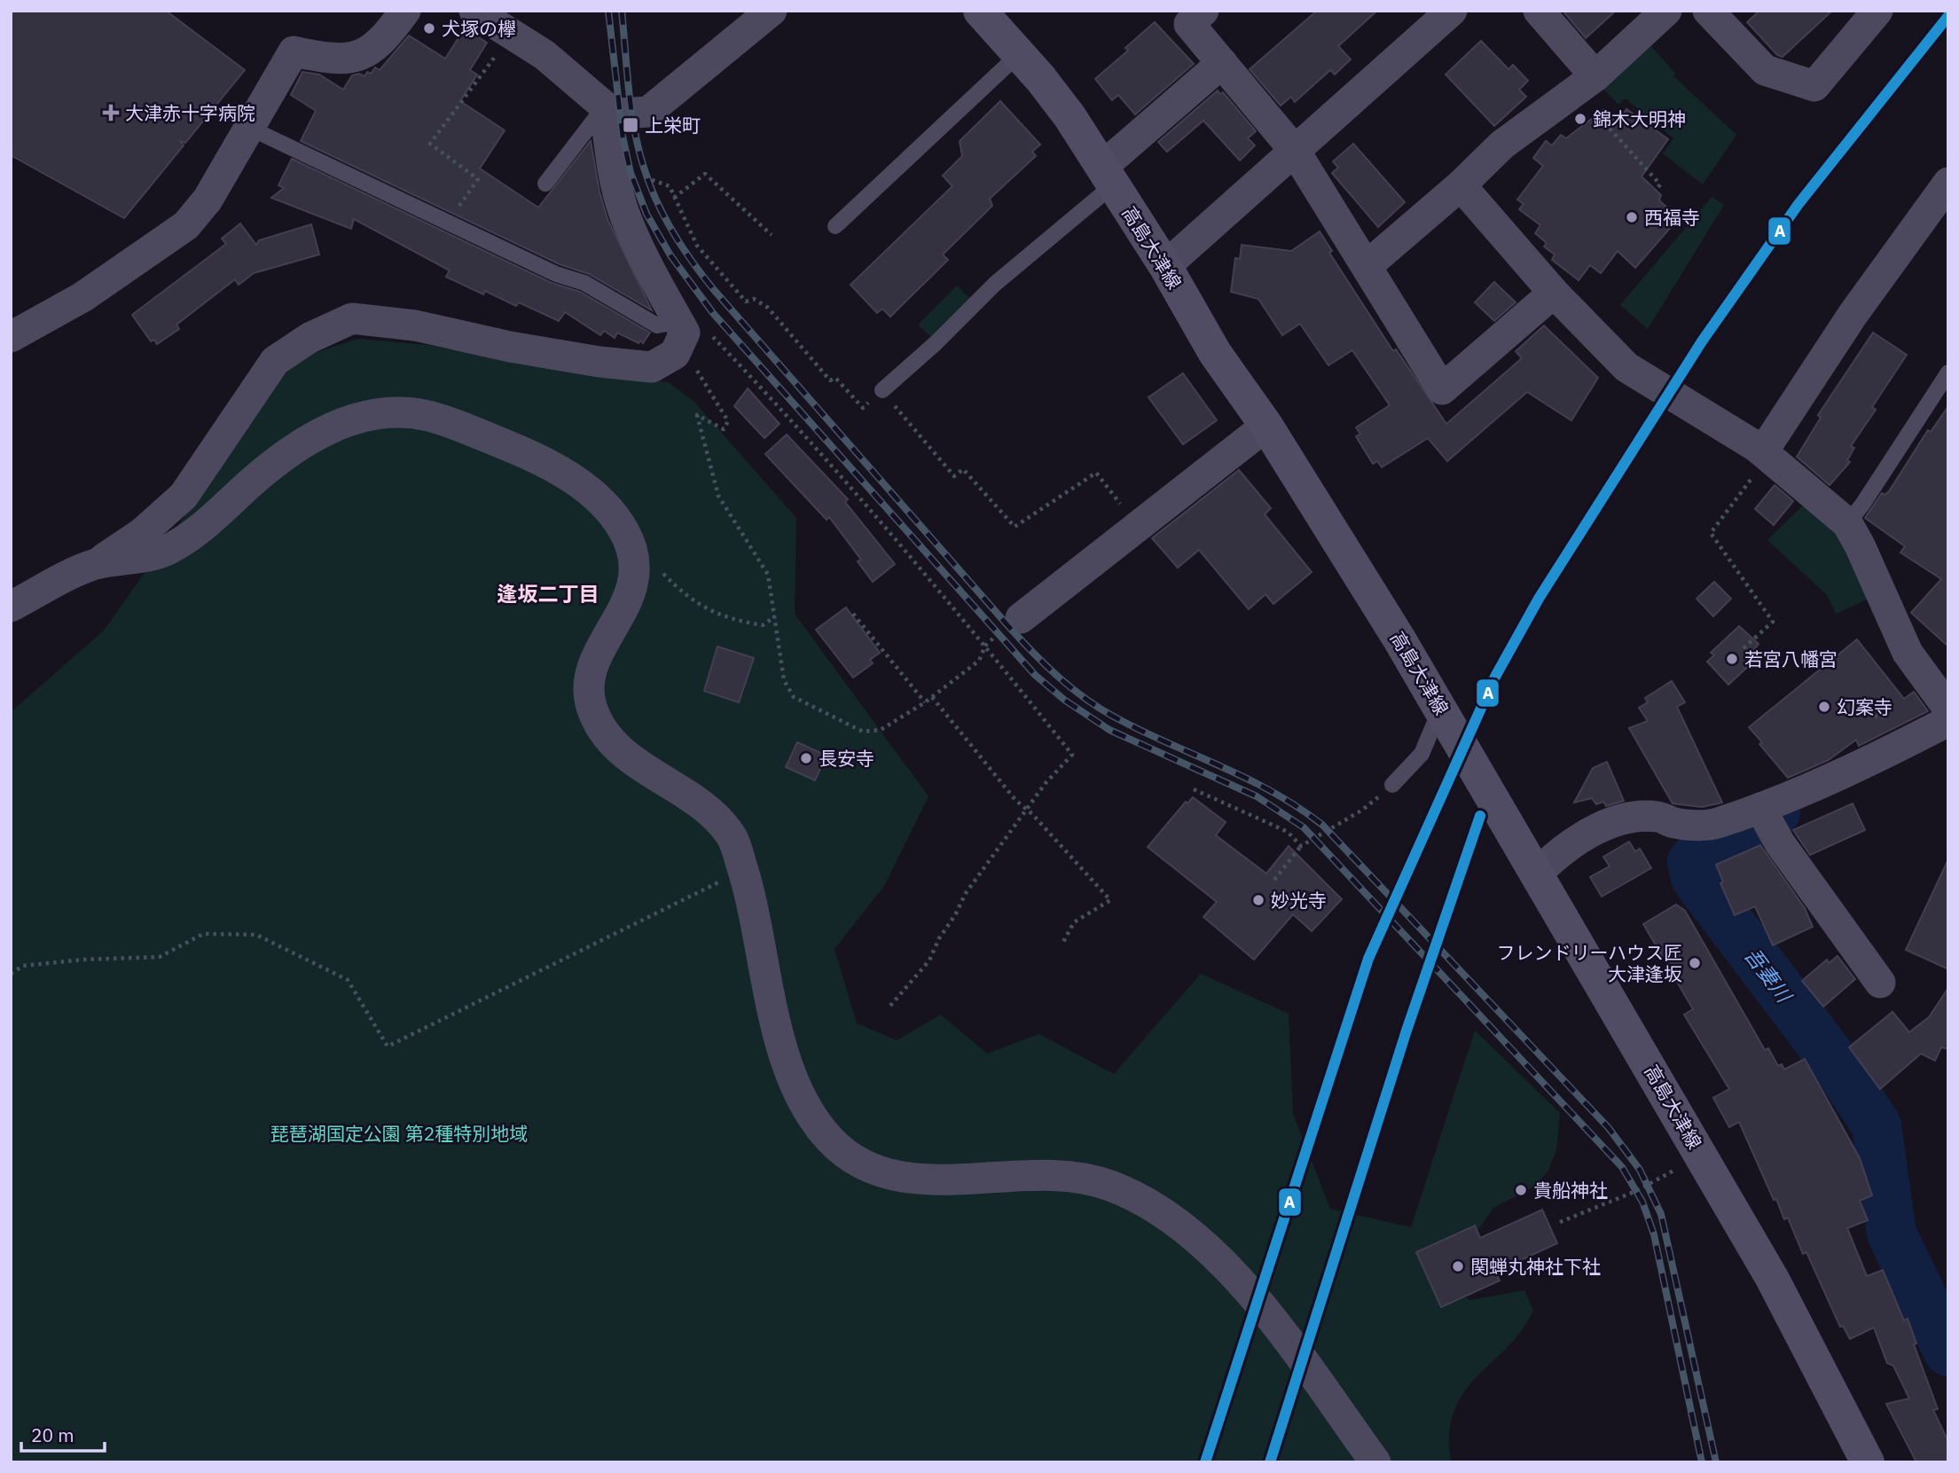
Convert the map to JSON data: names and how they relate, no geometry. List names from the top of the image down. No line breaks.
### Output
{"streets":{"main road":["高島大津線"]},"districts":["逢坂二丁目"],"water":["吾妻川"],"parks":["琵琶湖国定公園 第2種特別地域"],"places":{"other":["犬塚の欅","錦木大明神","西福寺","若宮八幡宮","幻案寺","長安寺","妙光寺","フレンドリーハウス匠 大津逢坂","貴船神社","関蝉丸神社下社"],"health":["大津赤十字病院"],"transit":["上栄町"]},"lines":["transit line A"],"scale_bar":"20 m"}
